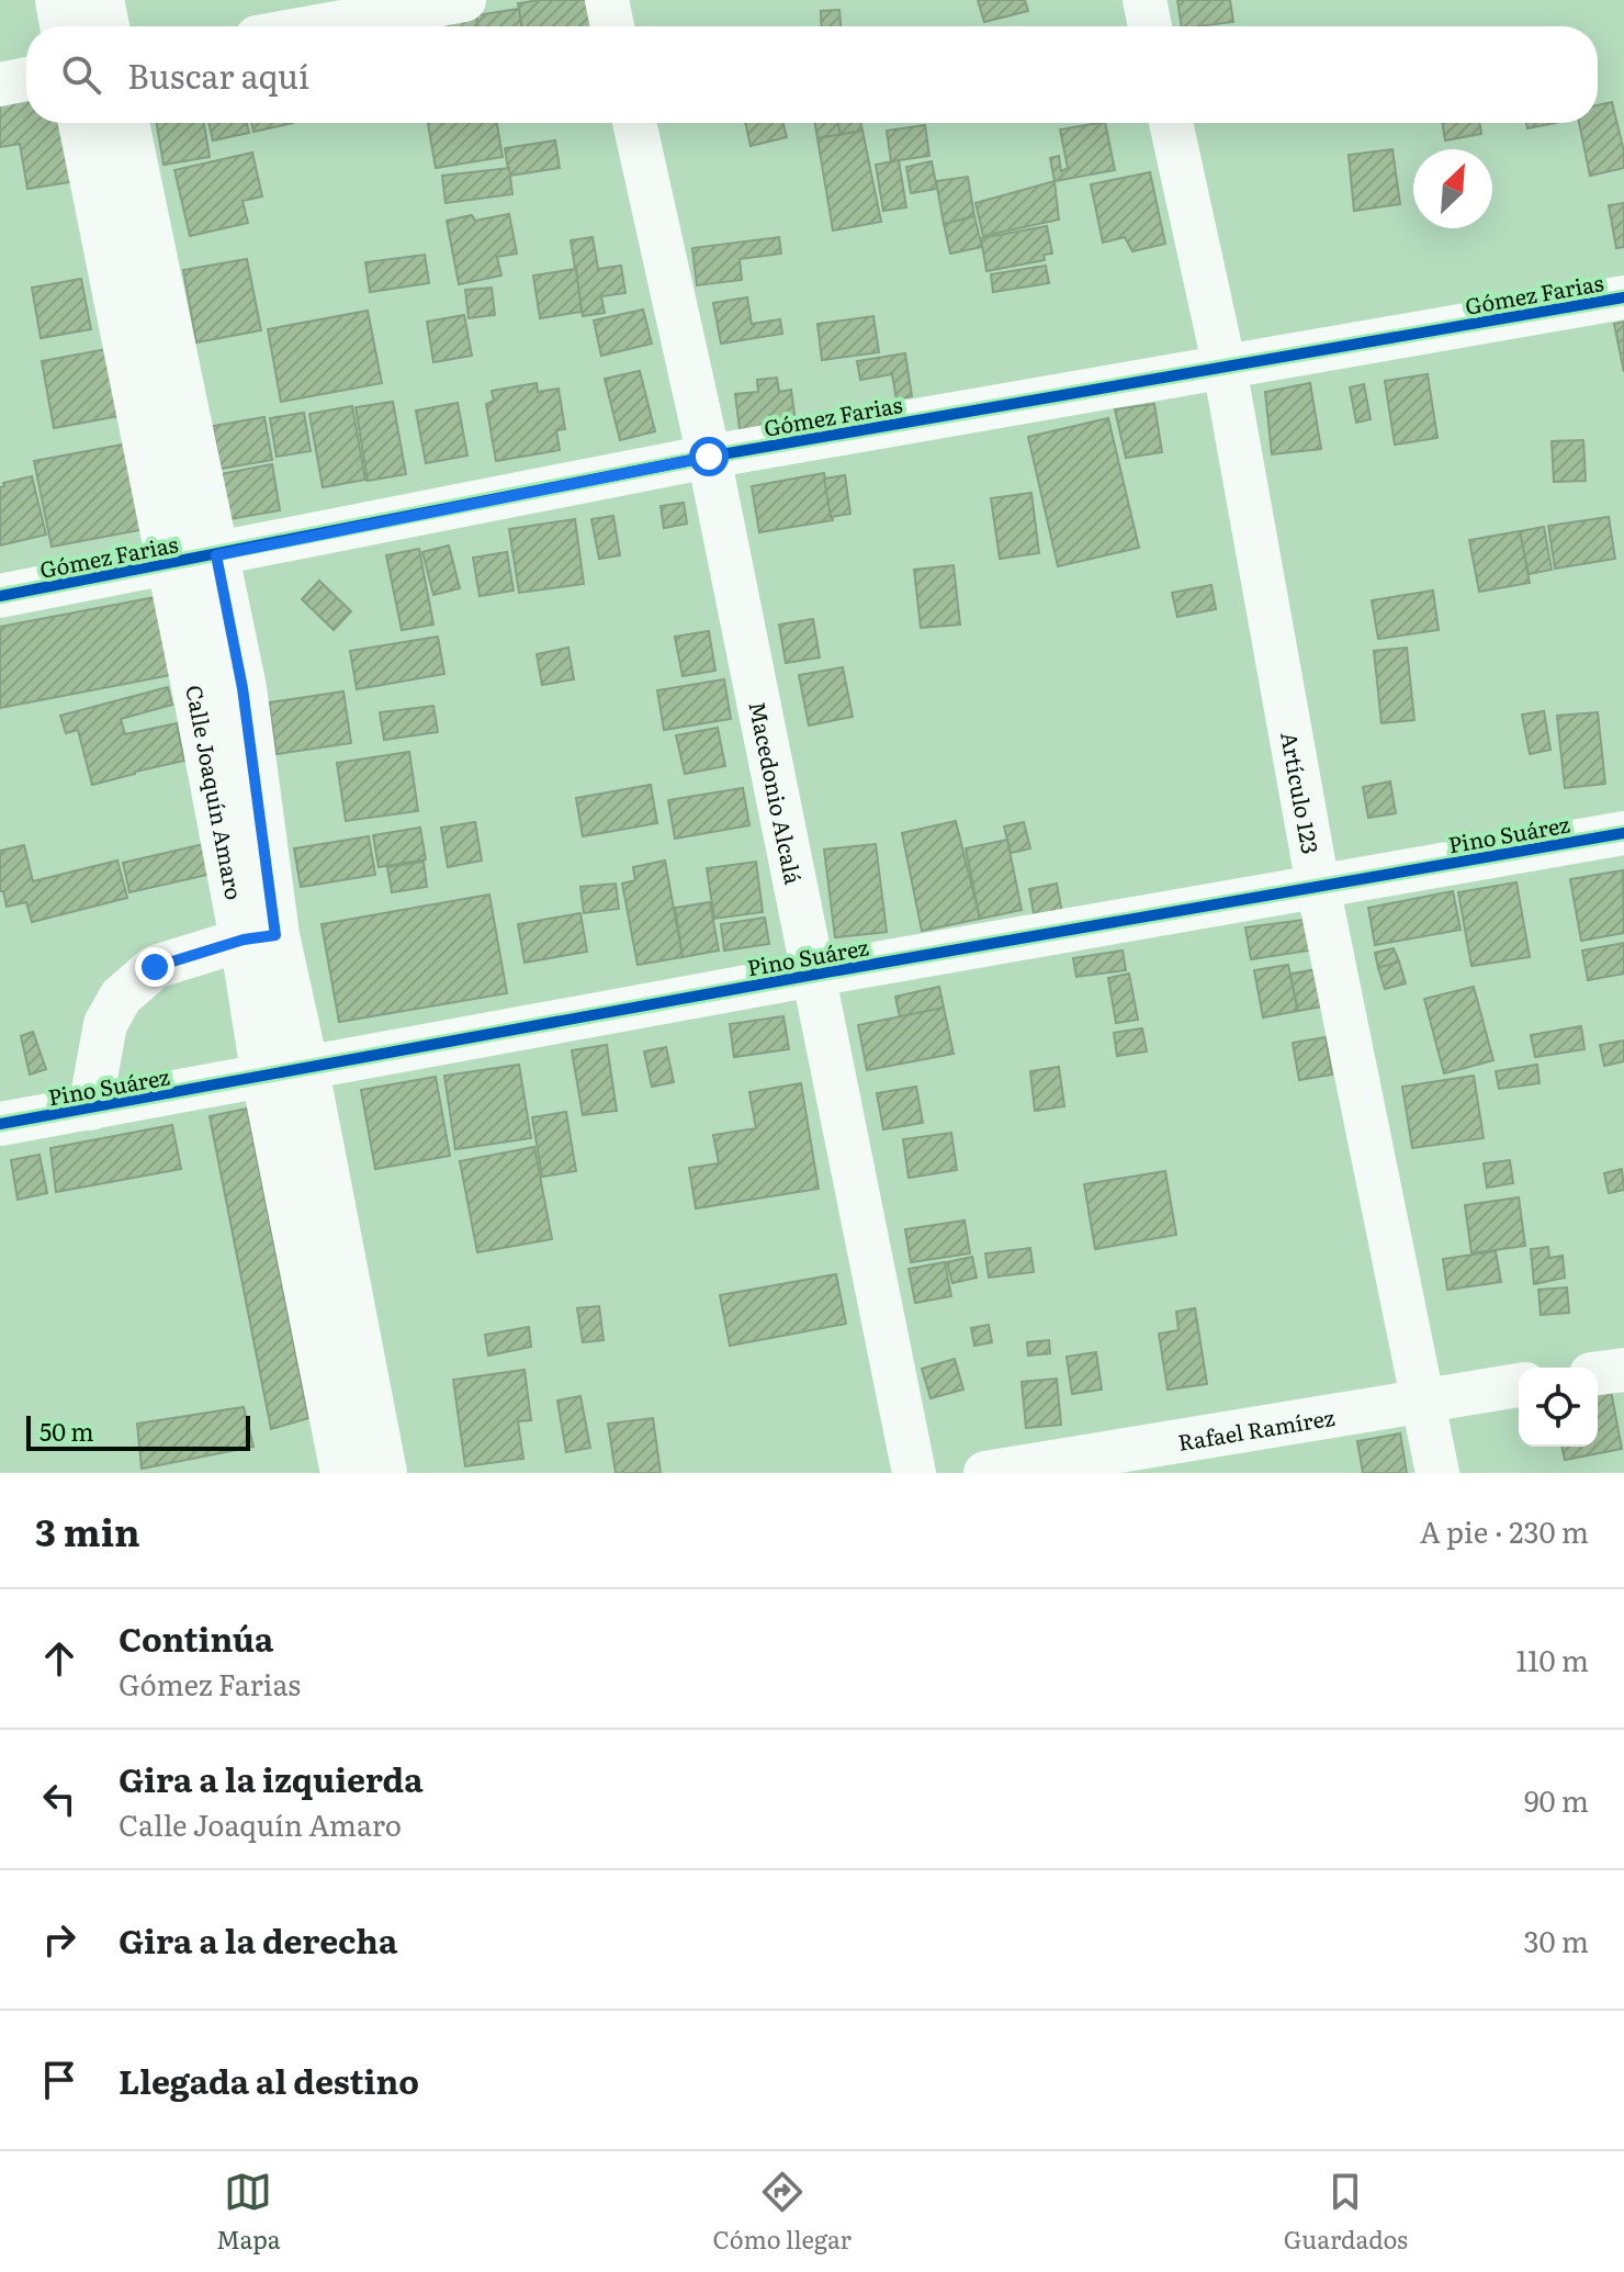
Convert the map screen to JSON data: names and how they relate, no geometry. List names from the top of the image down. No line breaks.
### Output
{"streets":{"main road":["Calle Joaquín Amaro"],"street":["Gómez Farias","Macedonio Alcalá","Artículo 123","Pino Suárez","Rafael Ramírez"]},"crossings":[["Gómez Farias","Macedonio Alcalá"],["Gómez Farias","Calle Joaquín Amaro"],["Gómez Farias","Artículo 123"],["Macedonio Alcalá","Pino Suárez"],["Calle Joaquín Amaro","Pino Suárez"],["Artículo 123","Pino Suárez"],["Artículo 123","Rafael Ramírez"]],"scale_bar":"50 m","north":"top right","page":{"search":"Buscar aquí","scale":"50 m","heading":["3 min","A pie · 230 m"],"list":[["Continúa","Gómez Farias","110 m"],["Gira a la izquierda","Calle Joaquín Amaro","90 m"],["Gira a la derecha","30 m"],"Llegada al destino"],"nav":["Mapa","Cómo llegar","Guardados"]}}
